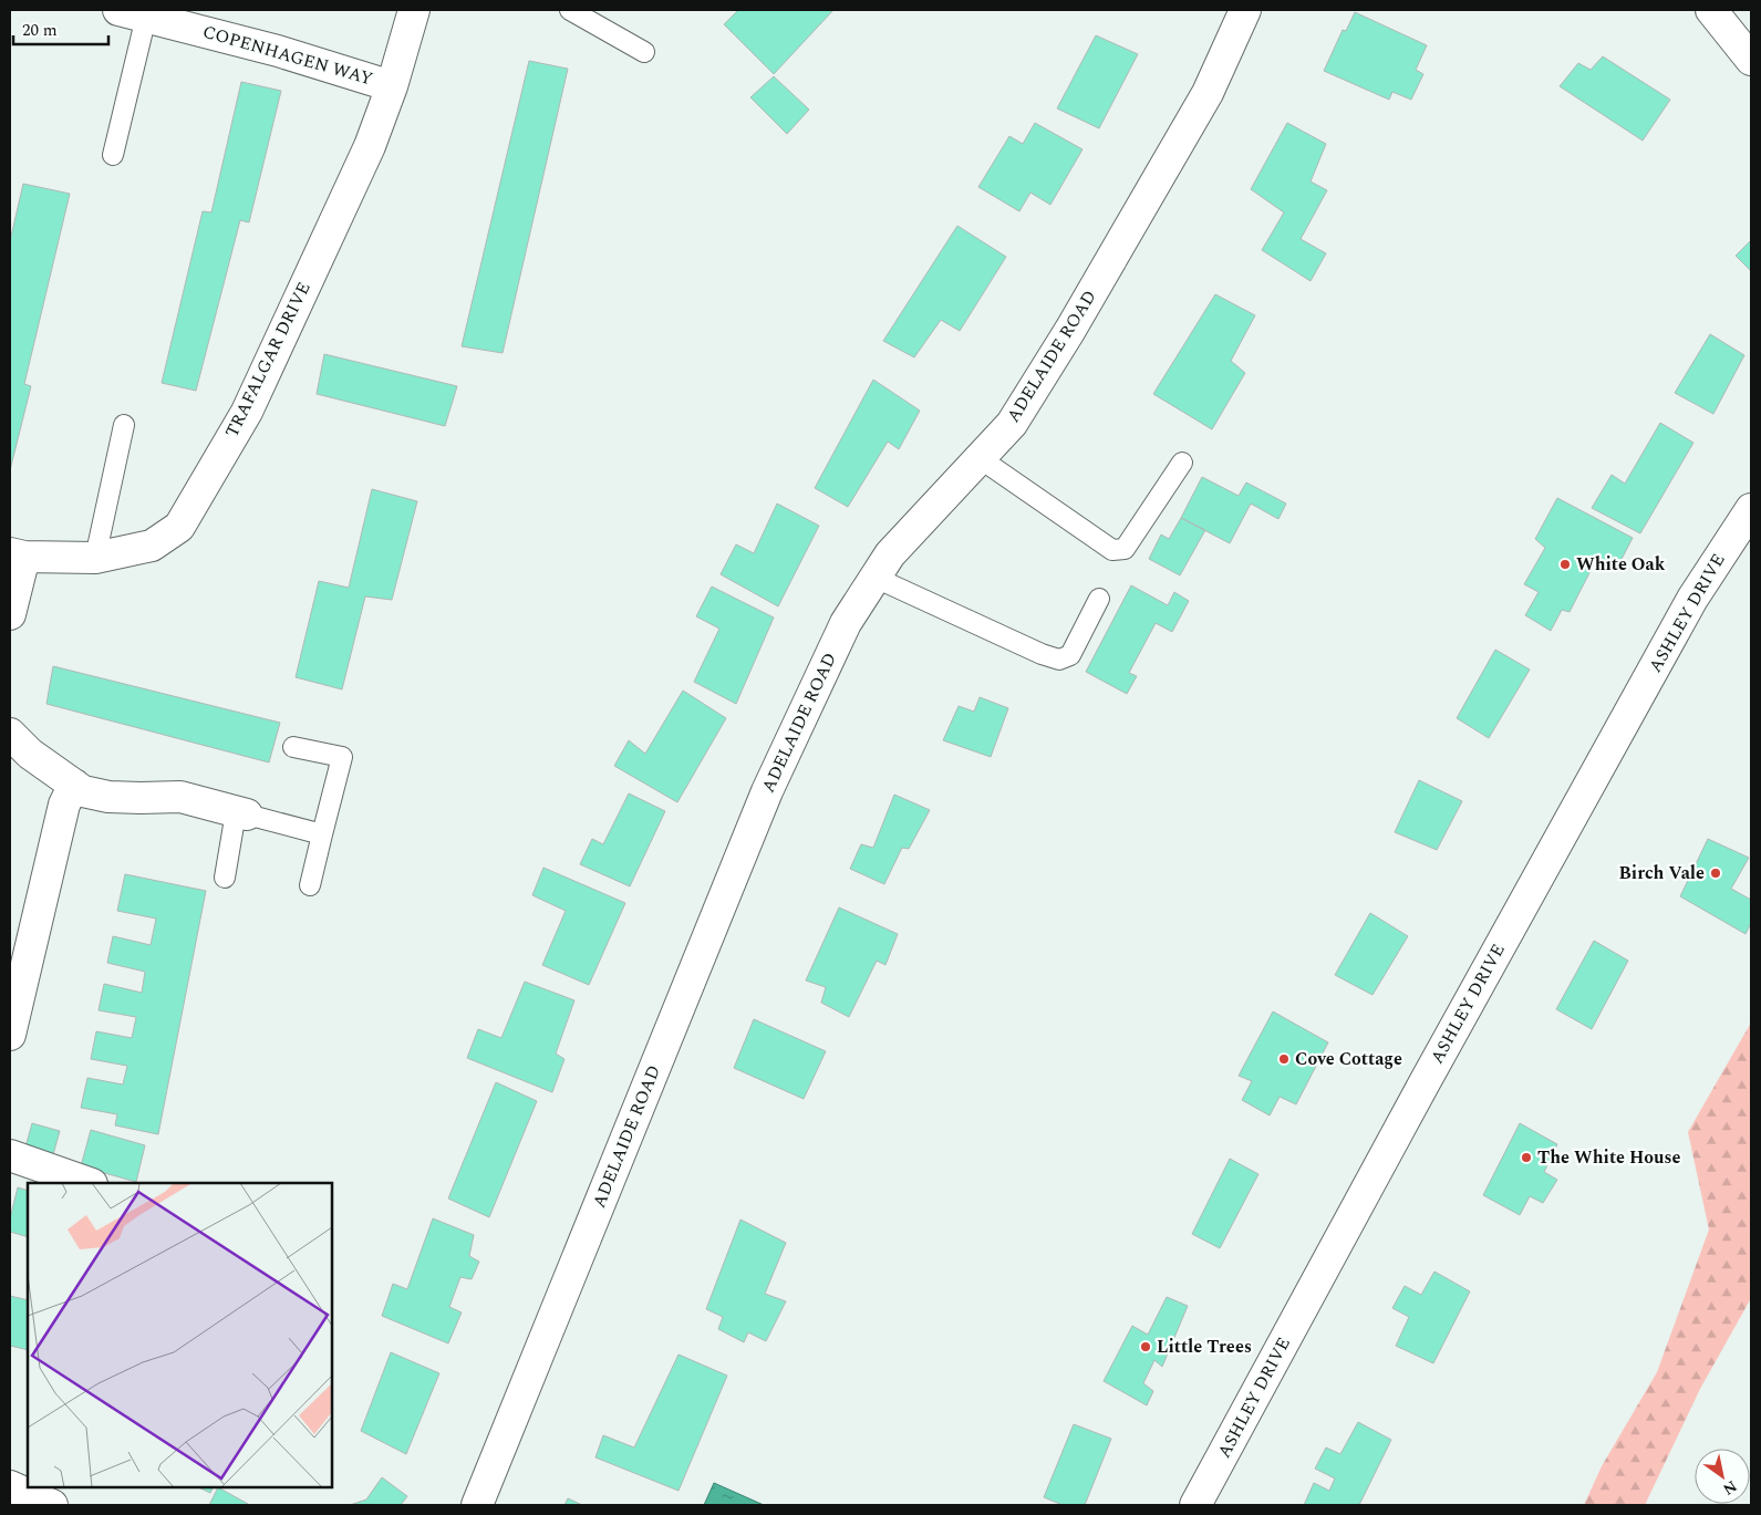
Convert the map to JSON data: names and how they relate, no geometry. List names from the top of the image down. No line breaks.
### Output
{"streets":{"street":["COPENHAGEN WAY","ADELAIDE ROAD","TRAFALGAR DRIVE","ASHLEY DRIVE"]},"crossings":[["COPENHAGEN WAY","TRAFALGAR DRIVE"]],"places":["White Oak","Birch Vale","Cove Cottage","The White House","Little Trees"],"scale_bar":"20 m","north":"bottom right"}
